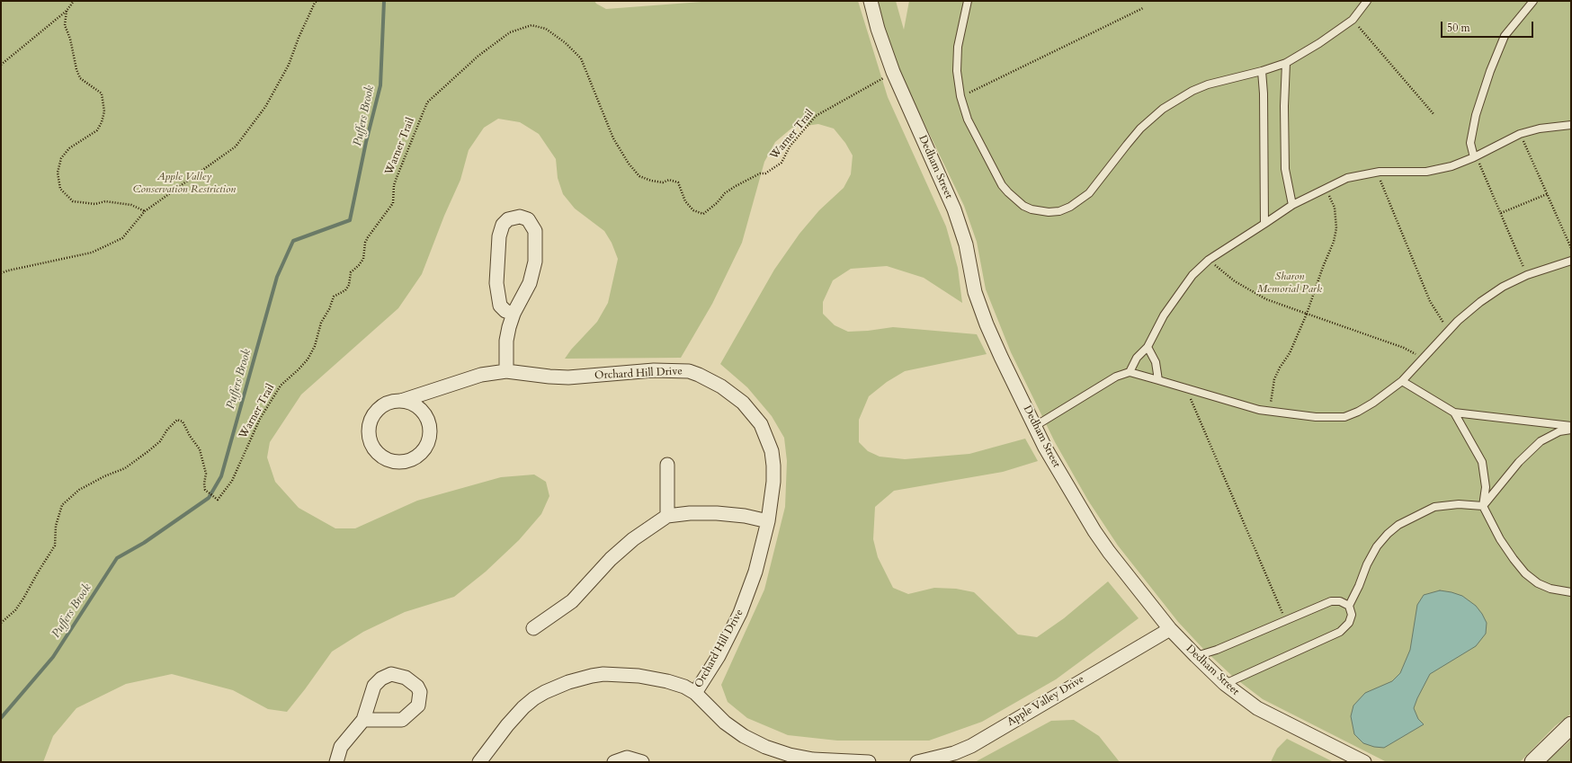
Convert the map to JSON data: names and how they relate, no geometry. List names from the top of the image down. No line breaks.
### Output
{"streets":{"street":["Dedham Street","Orchard Hill Drive","Apple Valley Drive"],"path":["Warner Trail"]},"crossings":[["Warner Trail","Dedham Street"],["Dedham Street","Apple Valley Drive"]],"water":["Puffers Brook"],"parks":["Apple Valley Conservation Restriction","Sharon Memorial Park"],"scale_bar":"50 m"}
